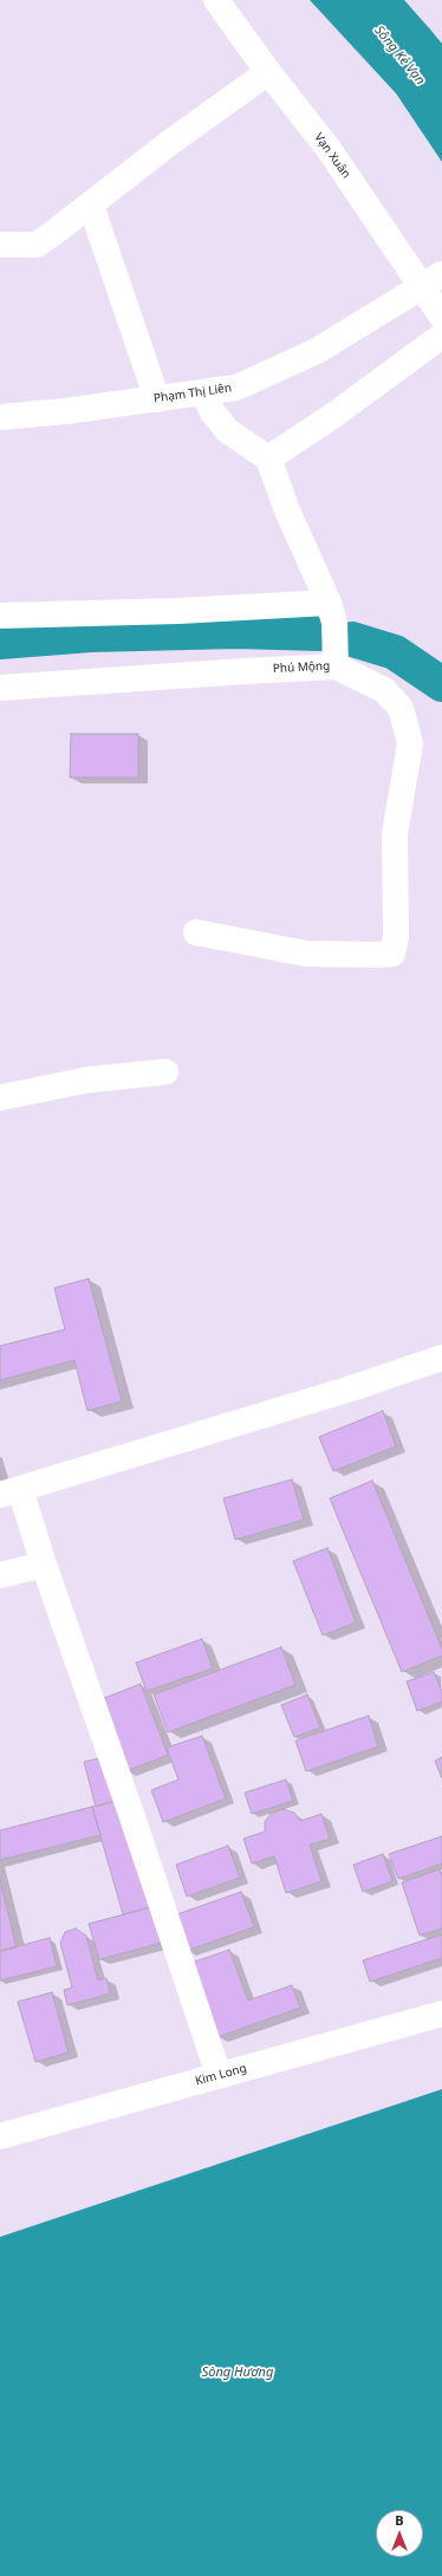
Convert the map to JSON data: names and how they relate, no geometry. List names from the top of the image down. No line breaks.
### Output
{"streets":{"street":["Vạn Xuân","Phạm Thị Liên","Phú Mộng","Kim Long"]},"crossings":[["Vạn Xuân","Phạm Thị Liên"]],"water":["Sông Kẻ Vạn","Sông Hương"],"north":"top"}
